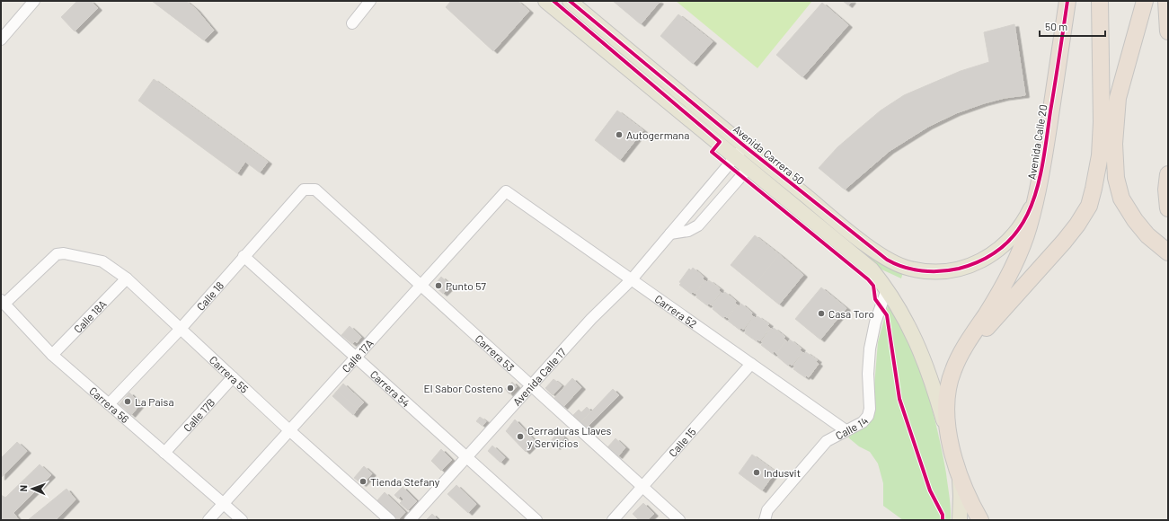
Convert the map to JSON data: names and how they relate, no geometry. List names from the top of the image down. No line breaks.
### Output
{"streets":{"highway":["Avenida Calle 20"],"main road":["Avenida Carrera 50"],"street":["Calle 18","Carrera 52","Calle 18A","Carrera 53","Calle 17A","Carrera 55","Avenida Calle 17","Carrera 54","Carrera 56","Calle 17B","Calle 14","Calle 15"]},"crossings":[["Avenida Calle 20","Avenida Carrera 50"],["Avenida Carrera 50","Avenida Calle 17"],["Calle 18","Carrera 53"],["Calle 18","Carrera 55"],["Calle 18","Carrera 54"],["Calle 18","Carrera 56"],["Carrera 52","Calle 17A"],["Carrera 52","Avenida Calle 17"],["Carrera 52","Calle 14"],["Carrera 52","Calle 15"],["Calle 18A","Carrera 55"],["Calle 18A","Carrera 56"],["Carrera 53","Calle 17A"],["Carrera 53","Avenida Calle 17"],["Carrera 53","Calle 15"],["Calle 17A","Carrera 55"],["Calle 17A","Carrera 54"],["Calle 17A","Carrera 56"],["Carrera 55","Carrera 56"],["Carrera 55","Calle 17B"],["Avenida Calle 17","Carrera 54"],["Carrera 56","Calle 17B"]],"places":["Autogermana","Punto 57","Casa Toro","El Sabor Costeno","La Paisa","Cerraduras Llaves y Servicios","Indusvit","Tienda Stefany"],"scale_bar":"50 m","north":"left"}
